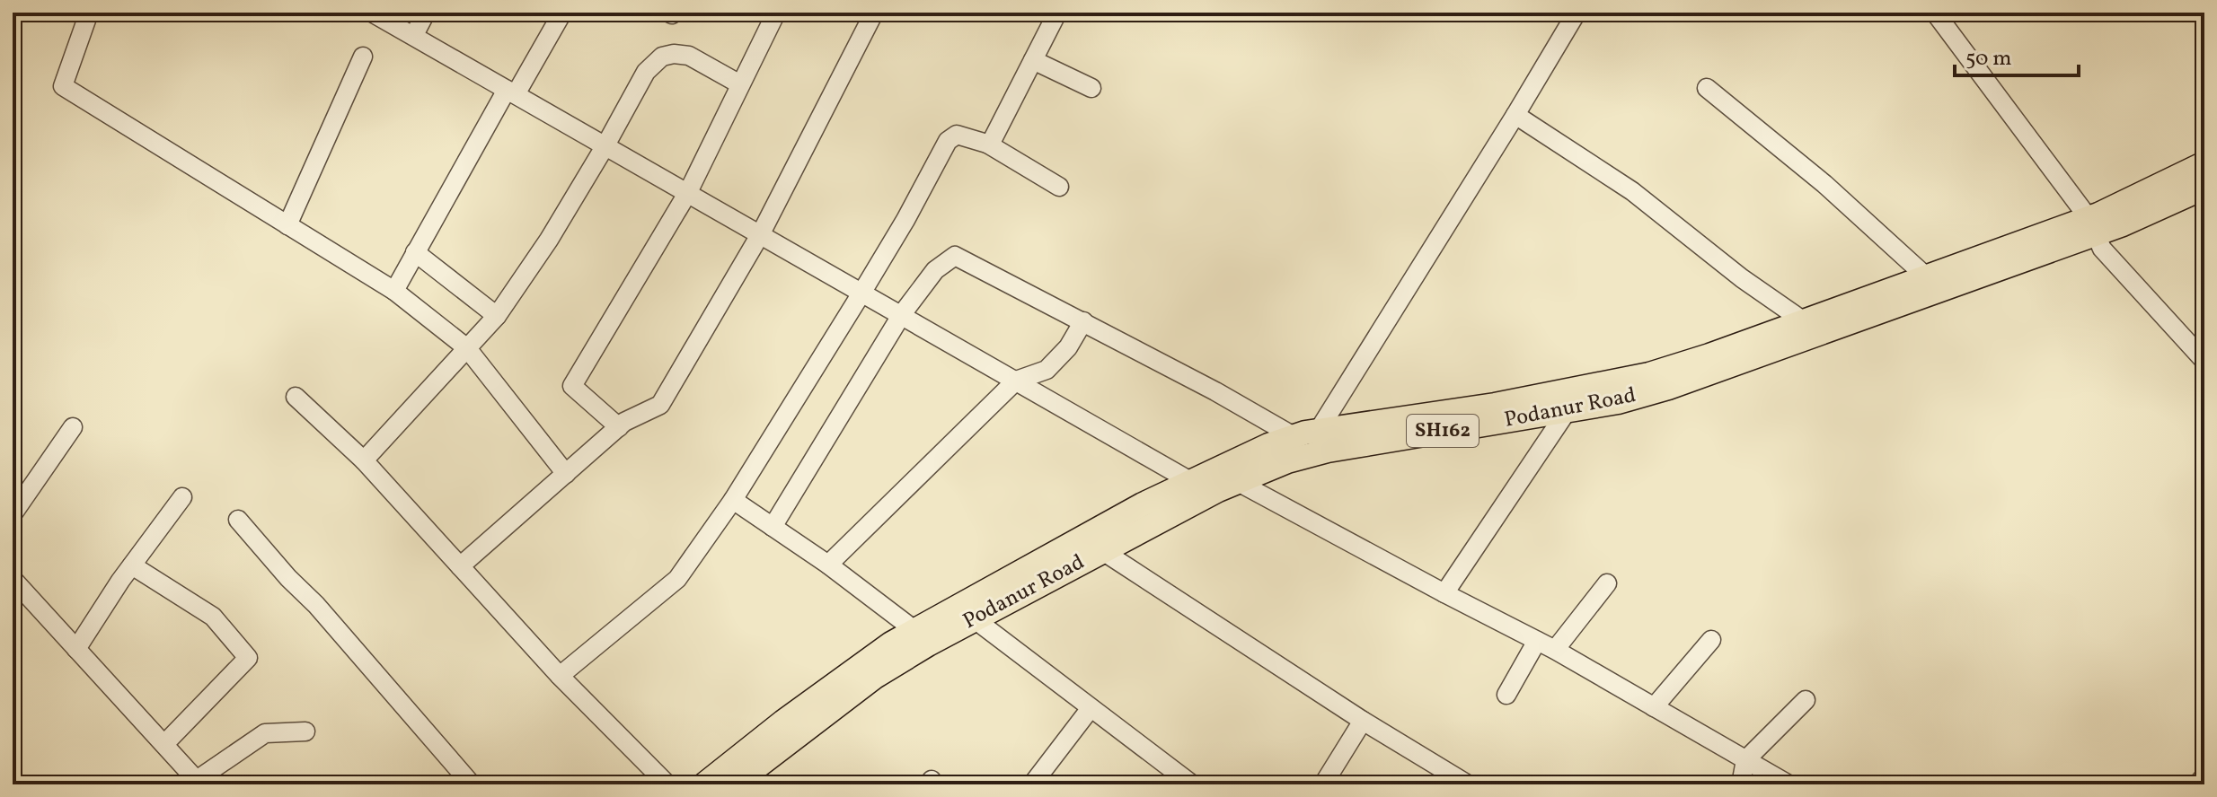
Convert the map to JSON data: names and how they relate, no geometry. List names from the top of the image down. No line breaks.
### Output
{"streets":{"main road":["Podanur Road","SH162"]},"scale_bar":"50 m"}
